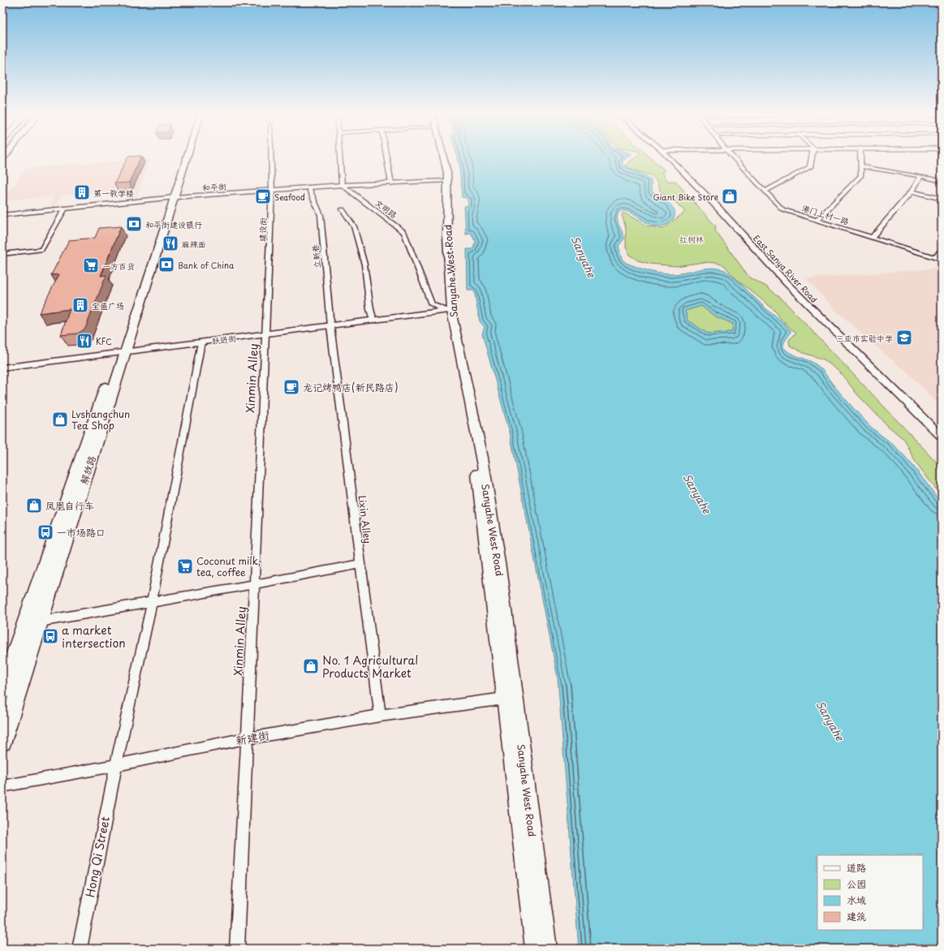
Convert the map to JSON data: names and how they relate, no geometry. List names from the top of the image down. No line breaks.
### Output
{"streets":{"main road":["Sanyahe West Road","解放路"],"street":["和平街","文明路","港门上村一路","建设街","立新巷","East Sanya River Road","跃进街","Xinmin Alley","Lixin Alley","新建街","Hong Qi Street"]},"crossings":[["和平街","文明路"],["和平街","建设街"],["和平街","立新巷"],["和平街","Sanyahe West Road"],["和平街","解放路"],["文明路","Sanyahe West Road"],["文明路","跃进街"],["建设街","跃进街"],["建设街","Xinmin Alley"],["立新巷","跃进街"],["立新巷","Lixin Alley"],["Sanyahe West Road","跃进街"],["Sanyahe West Road","新建街"],["跃进街","Xinmin Alley"],["跃进街","解放路"],["跃进街","Lixin Alley"],["跃进街","Hong Qi Street"],["Xinmin Alley","新建街"],["Lixin Alley","新建街"],["新建街","Hong Qi Street"]],"water":["Sanyahe"],"parks":["红树林"],"places":{"building":["第一教学楼","宝盛广场"],"cafe":["Seafood","龙记烤鸭店(新民路店)"],"shop":["Giant Bike Store","Lvshangchun Tea Shop","凤凰自行车","No. 1 Agricultural Products Market"],"bank":["和平街建设银行","Bank of China"],"restaurant":["麻辣面","KFC"],"supermarket":["一方百货","Coconut milk, tea, coffee"],"school or university":["三亚市实验中学"],"bus stop":["一市场路口","a market intersection"]},"legend":["道路","公园","水域","建筑"]}
